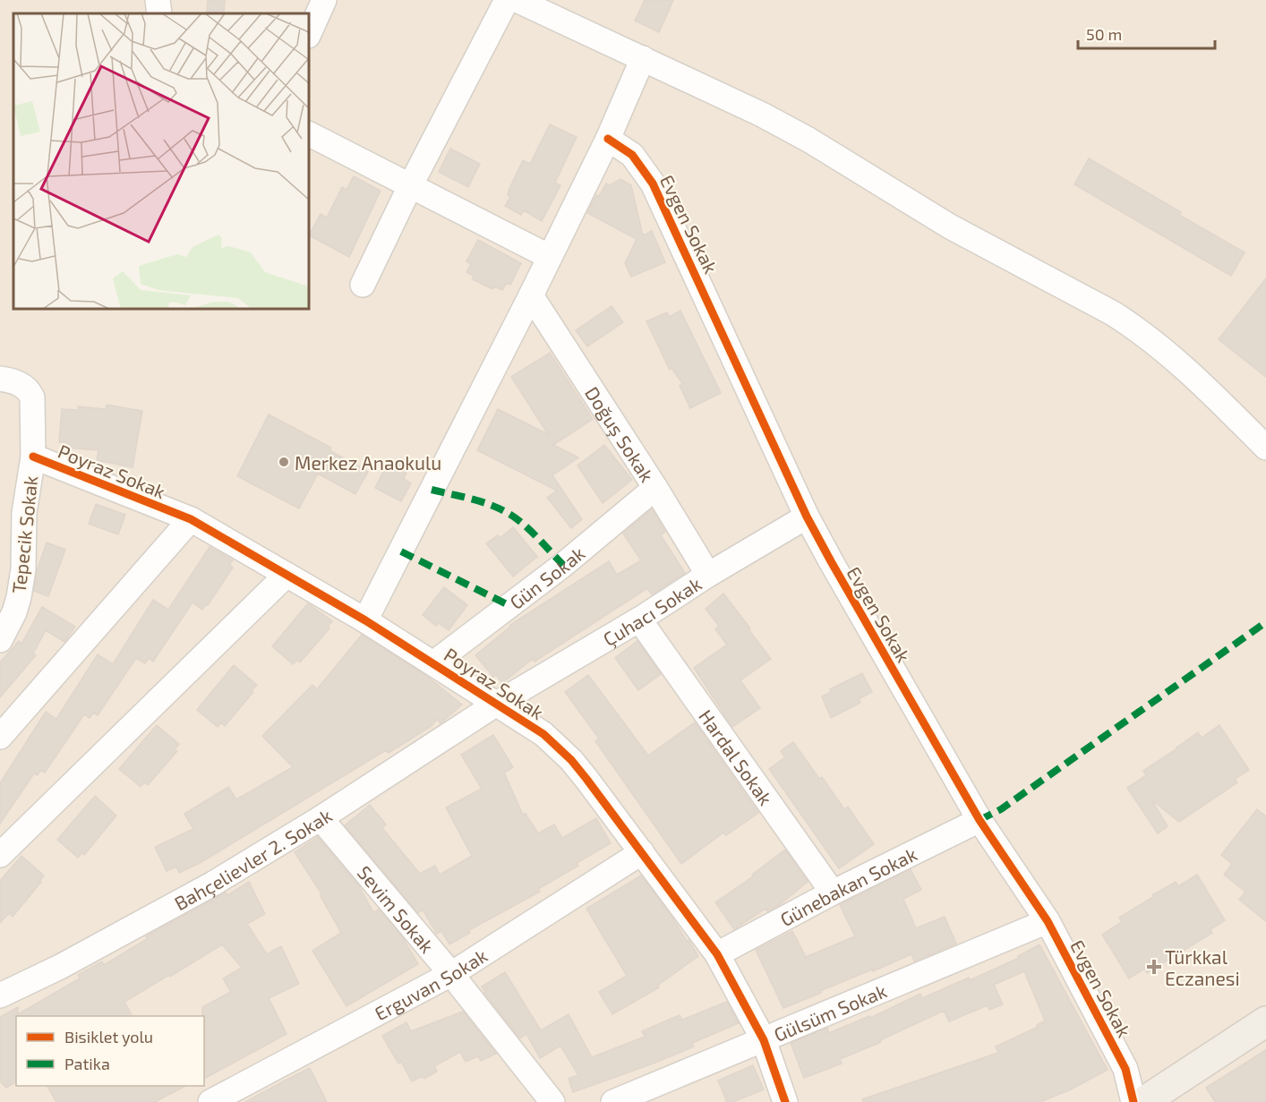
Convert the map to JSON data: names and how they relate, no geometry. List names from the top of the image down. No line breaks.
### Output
{"streets":{"street":["Evgen Sokak","Doğuş Sokak","Poyraz Sokak","Tepecik Sokak","Gün Sokak","Çuhacı Sokak","Hardal Sokak","Bahçelievler 2. Sokak","Günebakan Sokak","Sevim Sokak","Erguvan Sokak","Gülsüm Sokak"]},"crossings":[["Evgen Sokak","Çuhacı Sokak"],["Evgen Sokak","Günebakan Sokak"],["Evgen Sokak","Gülsüm Sokak"],["Doğuş Sokak","Gün Sokak"],["Doğuş Sokak","Çuhacı Sokak"],["Poyraz Sokak","Tepecik Sokak"],["Poyraz Sokak","Gün Sokak"],["Poyraz Sokak","Çuhacı Sokak"],["Poyraz Sokak","Bahçelievler 2. Sokak"],["Poyraz Sokak","Günebakan Sokak"],["Poyraz Sokak","Erguvan Sokak"],["Poyraz Sokak","Gülsüm Sokak"],["Çuhacı Sokak","Hardal Sokak"],["Çuhacı Sokak","Bahçelievler 2. Sokak"],["Hardal Sokak","Günebakan Sokak"],["Bahçelievler 2. Sokak","Sevim Sokak"],["Sevim Sokak","Erguvan Sokak"]],"places":{"other":["Merkez Anaokulu"],"health":["Türkkal Eczanesi"]},"legend":["Bisiklet yolu","Patika"],"scale_bar":"50 m"}
